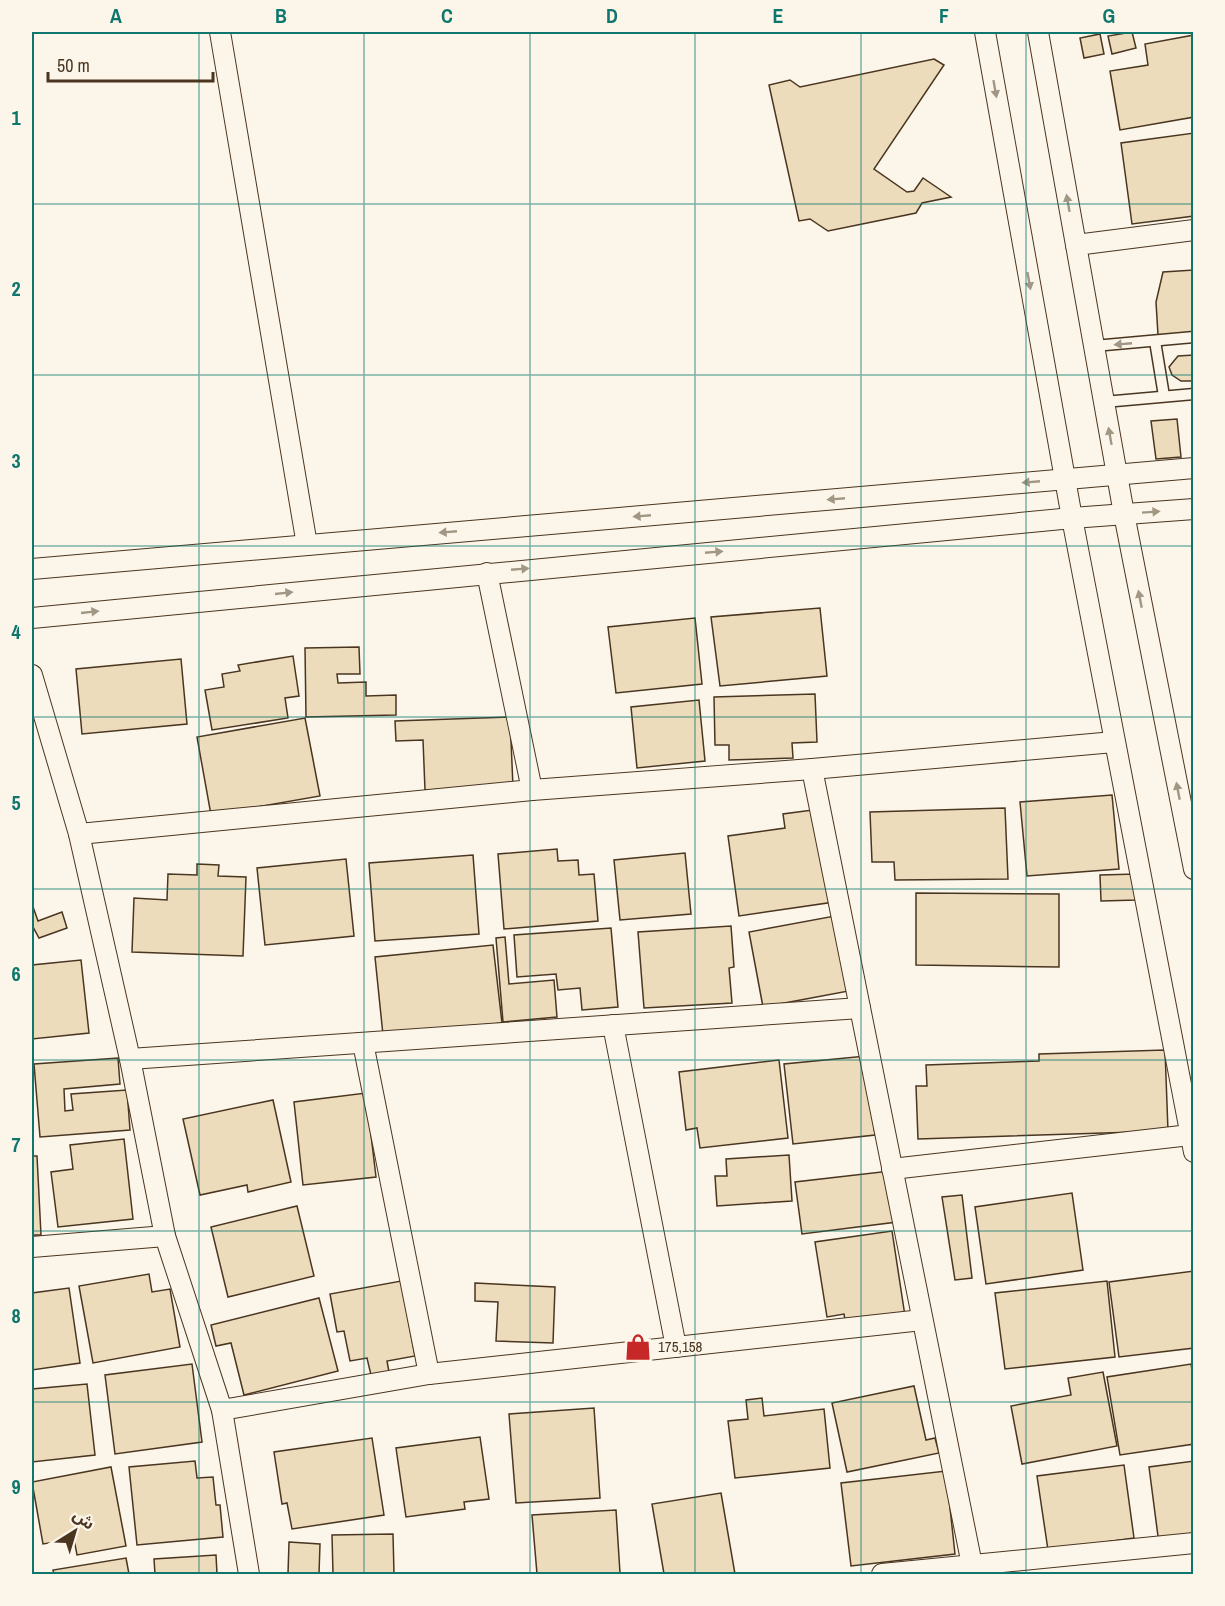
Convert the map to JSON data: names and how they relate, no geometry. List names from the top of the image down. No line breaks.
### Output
{"places":{"shop":["175,158"]},"scale_bar":"50 m","north":"top right","grid":{"columns":["A","B","C","D","E","F","G"],"rows":["1","2","3","4","5","6","7","8","9"]}}
